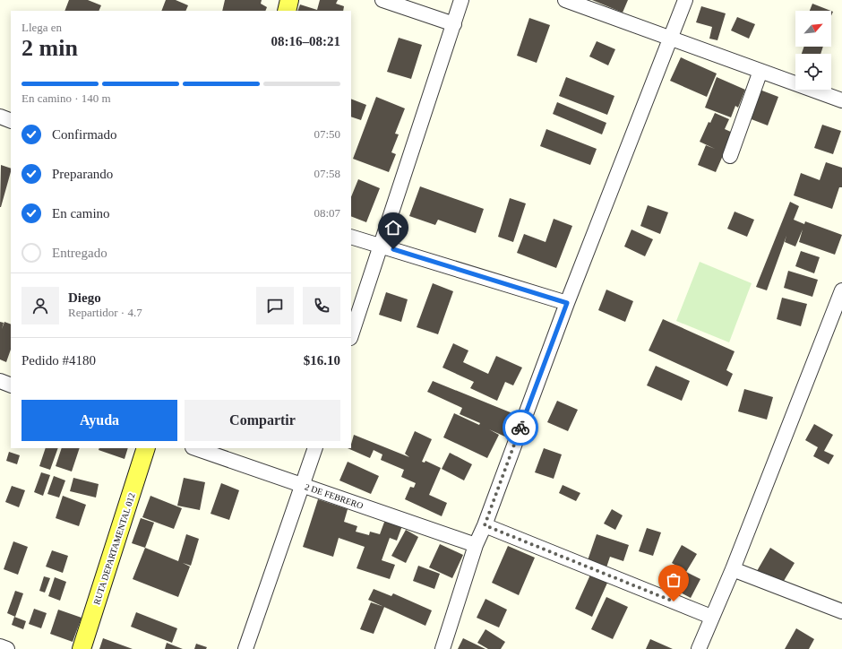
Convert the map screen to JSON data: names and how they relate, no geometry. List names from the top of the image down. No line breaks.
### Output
{"streets":{"main road":["RUTA DEPARTAMENTAL 012"],"street":["2 DE FEBRERO"]},"north":"top right","page":{"heading":["2 min","Llega en","08:16–08:21"],"panel":["Diego","Repartidor · 4.7","Pedido #4180","$16.10"],"bar":"En camino · 140 m","list":[["Confirmado","07:50"],["Preparando","07:58"],["En camino","08:07"],"Entregado"],"buttons":["Ayuda","Compartir"]}}
